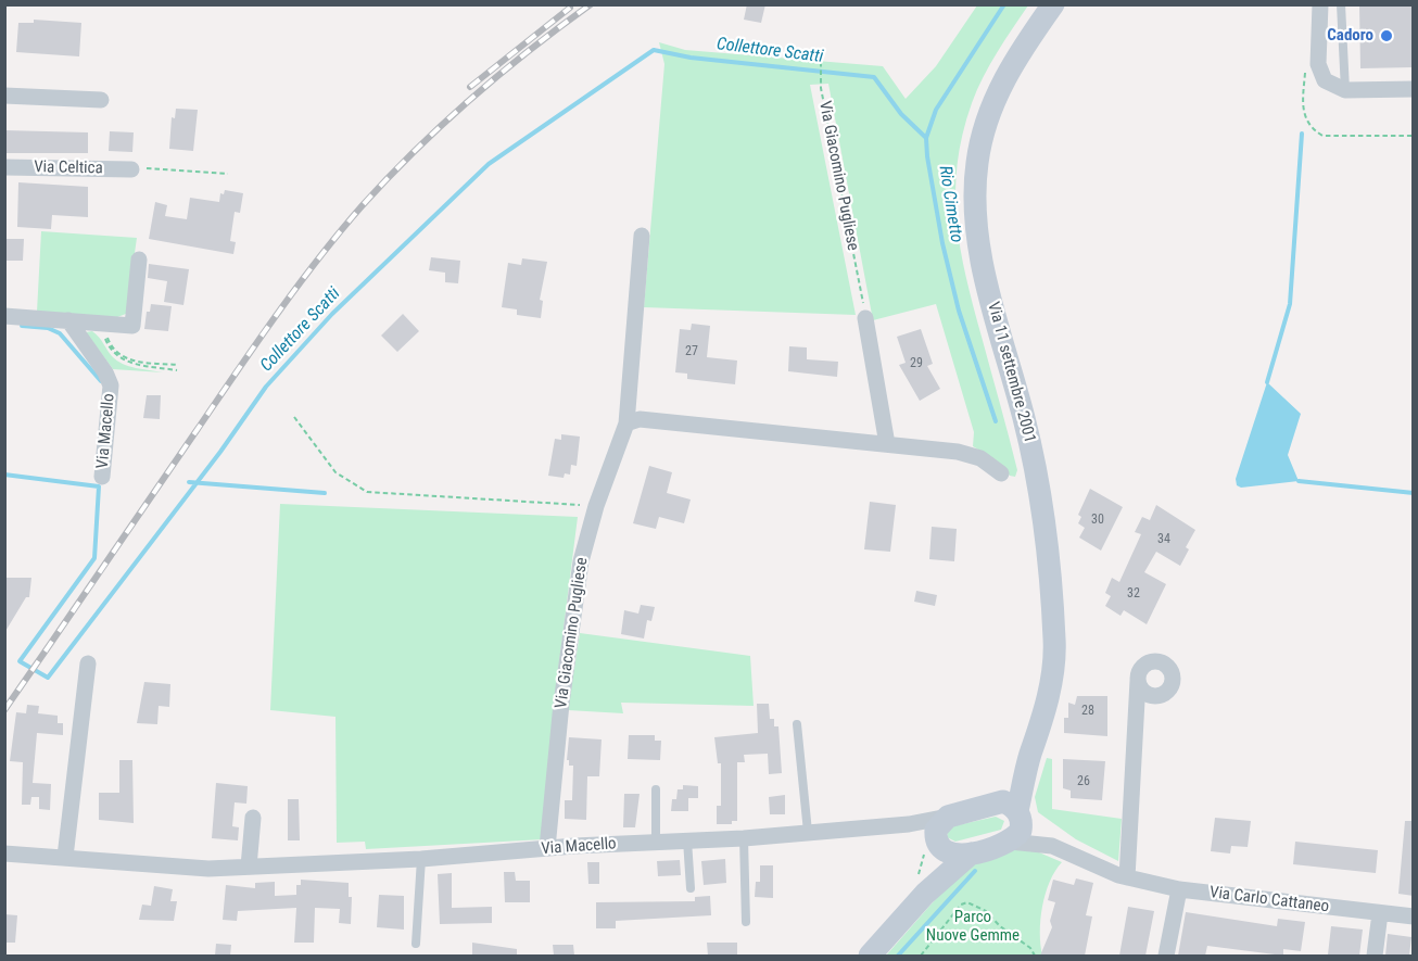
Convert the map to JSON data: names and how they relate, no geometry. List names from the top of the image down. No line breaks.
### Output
{"streets":{"main road":["Via 11 settembre 2001"],"street":["Via Celtica","Via Giacomino Pugliese","Via Macello","Via Carlo Cattaneo"]},"crossings":[["Via Giacomino Pugliese","Via Macello"],["Via 11 settembre 2001","Via Macello"],["Via 11 settembre 2001","Via Carlo Cattaneo"]],"water":["Collettore Scatti","Rio Cimetto"],"parks":["Parco Nuove Gemme"],"places":["Cadoro"],"house_numbers":["27","29","30","34","32","28","26"]}
